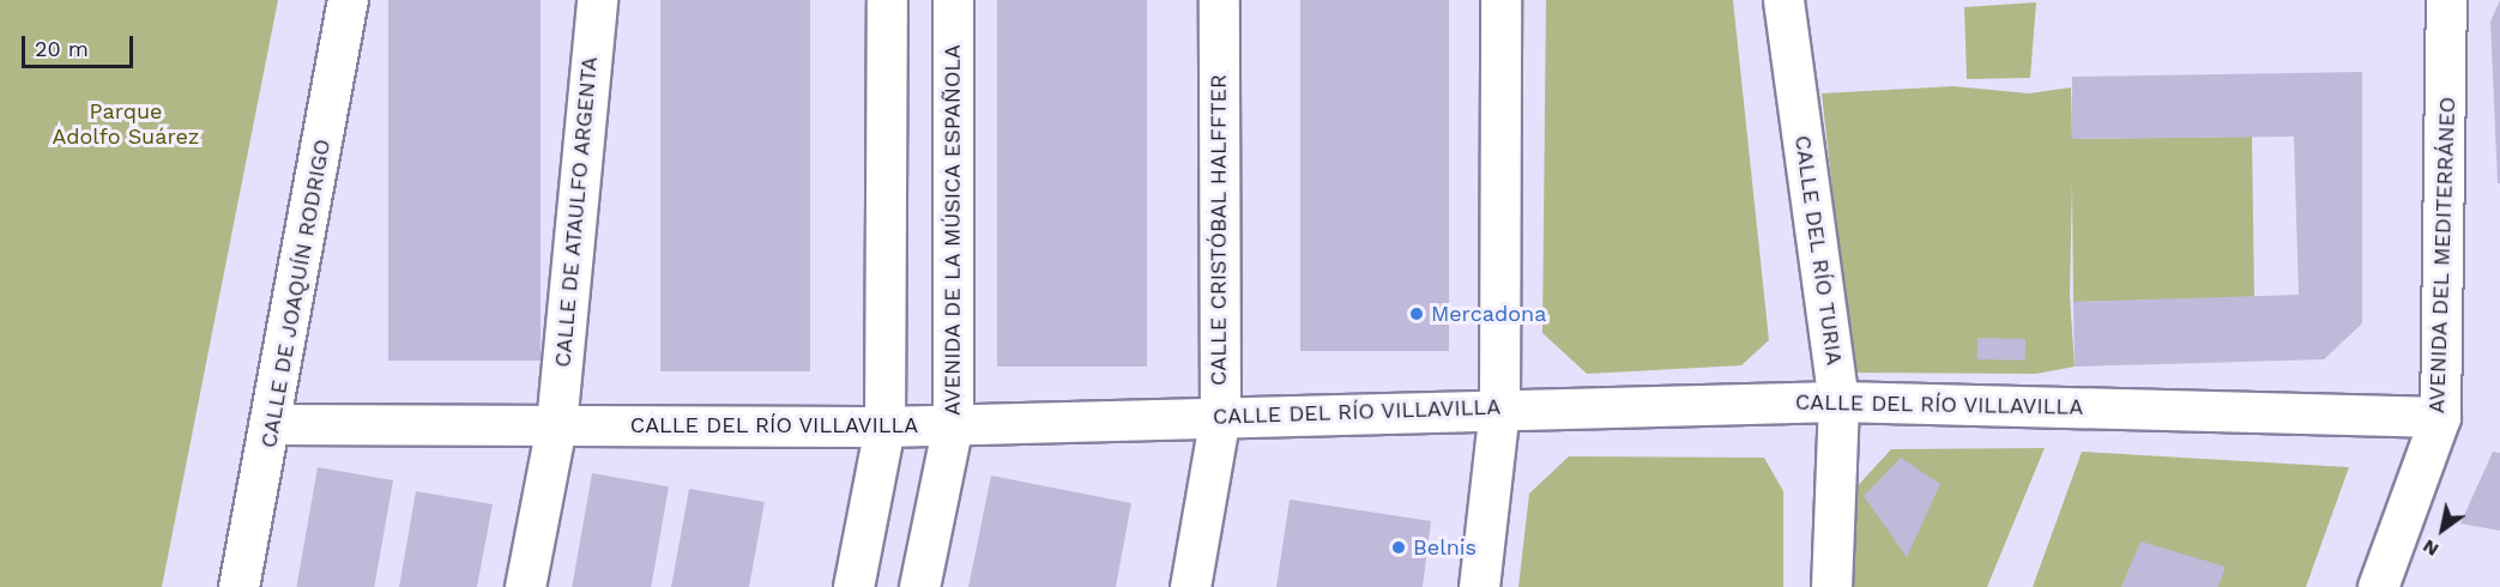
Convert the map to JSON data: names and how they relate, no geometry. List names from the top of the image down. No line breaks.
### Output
{"streets":{"street":["CALLE DE ATAULFO ARGENTA","AVENIDA DE LA MÚSICA ESPAÑOLA","CALLE CRISTÓBAL HALFFTER","CALLE DEL RÍO TURIA","AVENIDA DEL MEDITERRÁNEO","CALLE DE JOAQUÍN RODRIGO","CALLE DEL RÍO VILLAVILLA"]},"crossings":[["CALLE DE ATAULFO ARGENTA","CALLE DEL RÍO VILLAVILLA"],["AVENIDA DE LA MÚSICA ESPAÑOLA","CALLE DEL RÍO VILLAVILLA"],["CALLE CRISTÓBAL HALFFTER","CALLE DEL RÍO VILLAVILLA"],["CALLE DEL RÍO TURIA","CALLE DEL RÍO VILLAVILLA"],["AVENIDA DEL MEDITERRÁNEO","CALLE DEL RÍO VILLAVILLA"],["CALLE DE JOAQUÍN RODRIGO","CALLE DEL RÍO VILLAVILLA"]],"parks":["Parque Adolfo Suárez"],"places":["Mercadona","Belnis"],"scale_bar":"20 m","north":"bottom left"}
